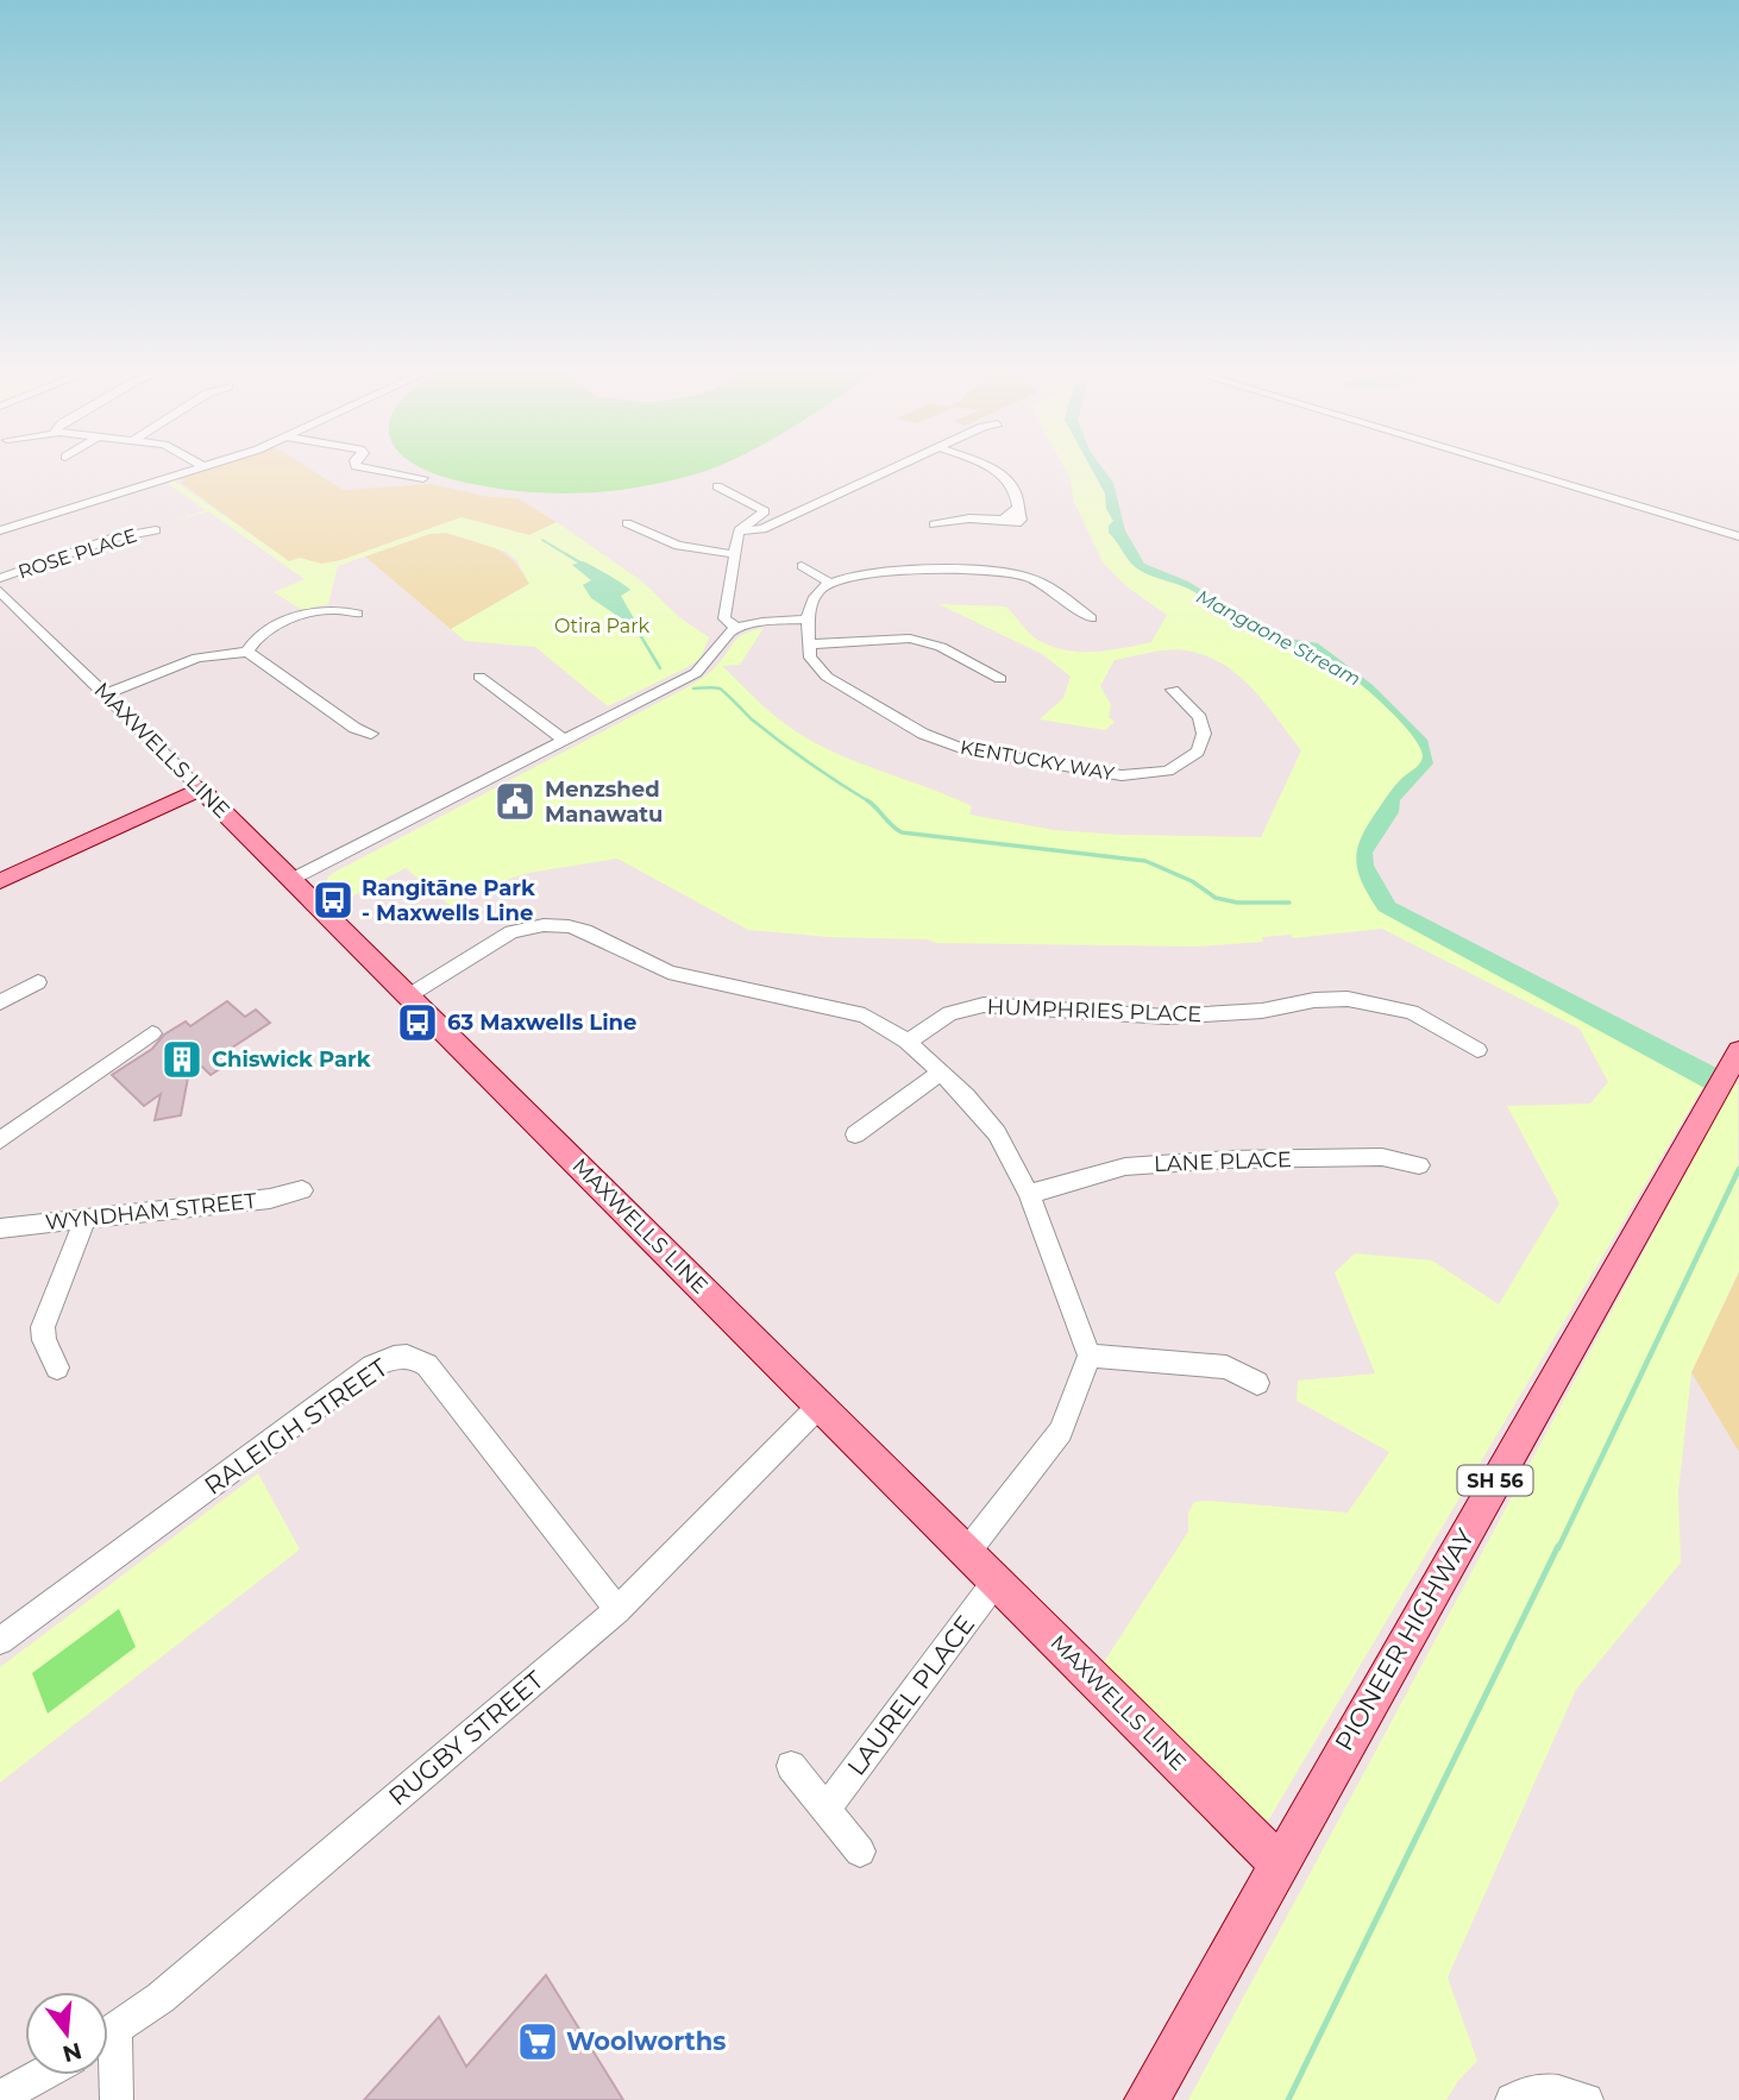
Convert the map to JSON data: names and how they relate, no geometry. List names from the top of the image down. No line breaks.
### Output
{"streets":{"main road":["MAXWELLS LINE","SH 56","PIONEER HIGHWAY"],"street":["ROSE PLACE","KENTUCKY WAY","HUMPHRIES PLACE","LANE PLACE","WYNDHAM STREET","RALEIGH STREET","LAUREL PLACE","RUGBY STREET"]},"crossings":[["MAXWELLS LINE","PIONEER HIGHWAY"],["MAXWELLS LINE","LAUREL PLACE"],["MAXWELLS LINE","RUGBY STREET"],["RALEIGH STREET","RUGBY STREET"]],"water":["Mangaone Stream"],"parks":["Otira Park"],"places":{"public building":["Menzshed Manawatu"],"bus stop":["Rangitāne Park - Maxwells Line","63 Maxwells Line"],"building":["Chiswick Park"],"supermarket":["Woolworths"]},"north":"bottom"}
